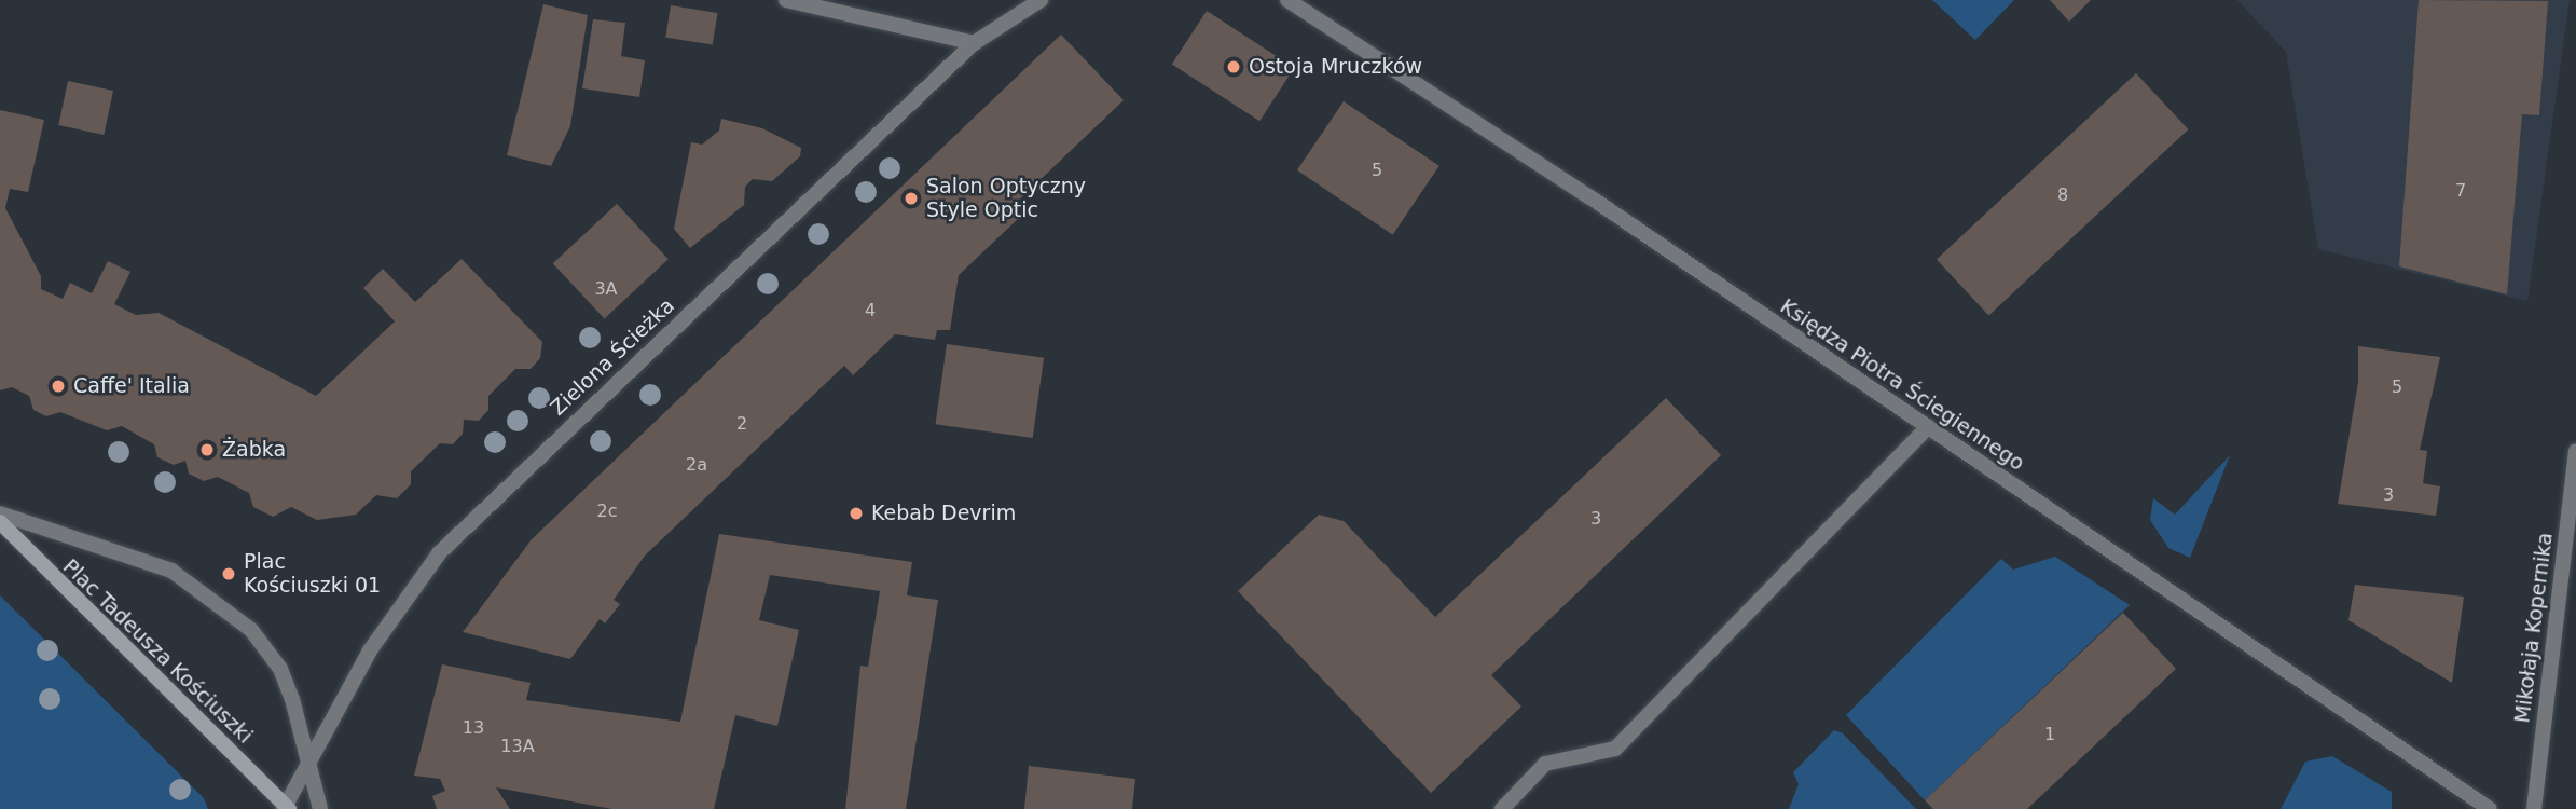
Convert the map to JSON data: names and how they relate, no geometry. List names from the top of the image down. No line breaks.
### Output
{"streets":{"street":["Zielona Ścieżka","Księdza Piotra Ściegiennego","Mikołaja Kopernika","Plac Tadeusza Kościuszki"]},"crossings":[["Zielona Ścieżka","Plac Tadeusza Kościuszki"]],"places":["Ostoja Mruczków","Salon Optyczny Style Optic","Caffe' Italia","Żabka","Kebab Devrim","Plac Kościuszki 01"],"house_numbers":["5","7","8","3A","4","5","2","2a","3","2c","3","13","1","13A"]}
